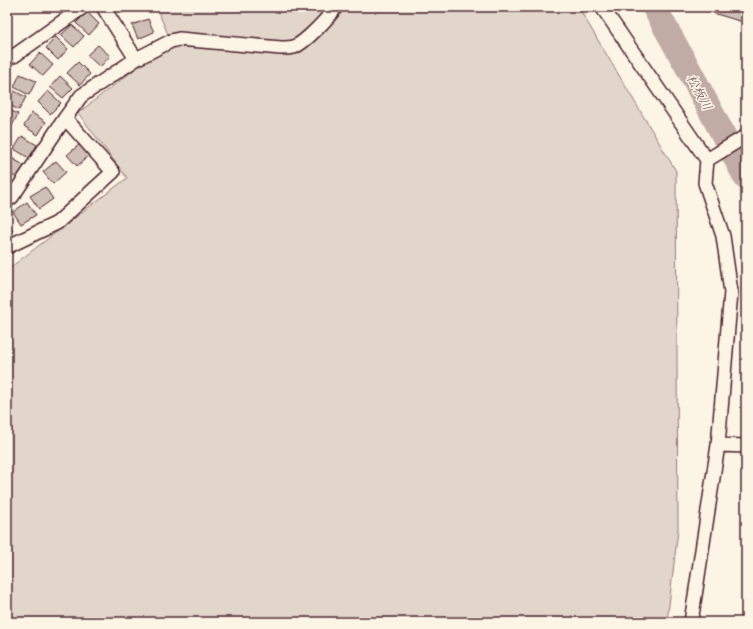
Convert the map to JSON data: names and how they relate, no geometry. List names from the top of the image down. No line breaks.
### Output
{"water":["松板川"]}
